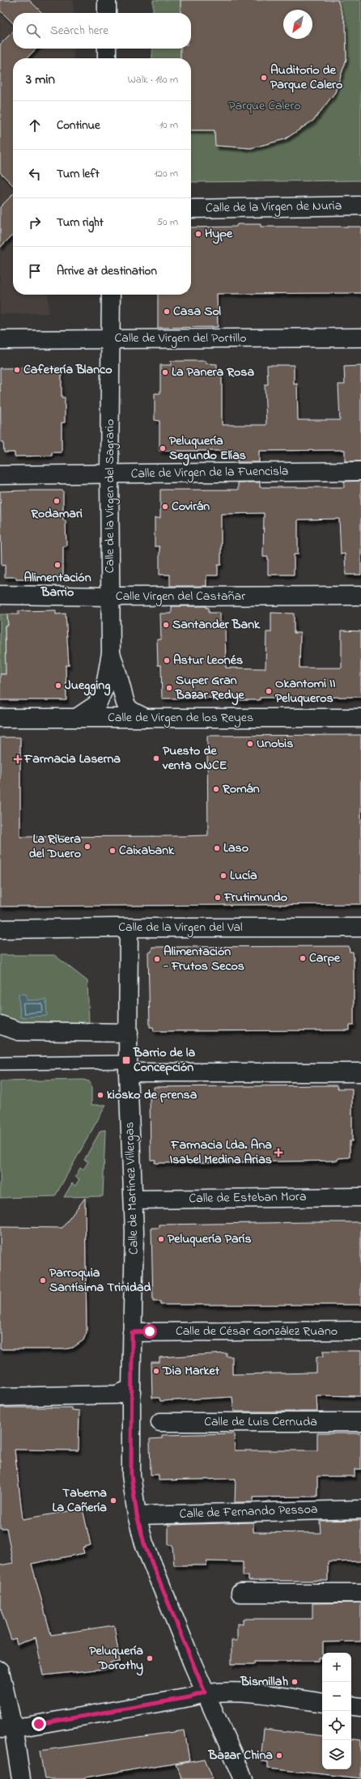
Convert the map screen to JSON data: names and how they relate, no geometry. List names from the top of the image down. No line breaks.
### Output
{"streets":{"street":["Calle de la Virgen de Nuria","Calle de Virgen del Portillo","Calle de Virgen de la Fuencisla","Calle de la Virgen del Sagrario","Calle Virgen del Castañar","Calle de Virgen de los Reyes","Calle de la Virgen del Val","Calle de Martínez Villergas","Calle de Esteban Mora","Calle de César González Ruano","Calle de Luis Cernuda","Calle de Fernando Pessoa"]},"crossings":[["Calle de Virgen del Portillo","Calle de la Virgen del Sagrario"],["Calle de Virgen de la Fuencisla","Calle de la Virgen del Sagrario"],["Calle de la Virgen del Sagrario","Calle Virgen del Castañar"],["Calle de la Virgen del Sagrario","Calle de Virgen de los Reyes"],["Calle de la Virgen del Val","Calle de Martínez Villergas"],["Calle de Martínez Villergas","Calle de Esteban Mora"],["Calle de Martínez Villergas","Calle de César González Ruano"],["Calle de Martínez Villergas","Calle de Fernando Pessoa"]],"parks":["Parque Calero"],"places":{"other":["Auditorio de Parque Calero","Hype","Casa Sol","Cafetería Blanco","La Panera Rosa","Peluquería Segundo Elías","Rodamari","Covirán","Alimentación Barrio","Santander Bank","Astur Leonés","Juegging","Super Gran Bazar Redye","Okantomi II Peluqueros","Unobis","Puesto de venta ONCE","Román","La Ribera del Duero","Laso","Caixabank","Lucía","Frutimundo","Carpe","Alimentación - Frutos Secos","kiosko de prensa","Peluquería París","Parroquia Santísima Trinidad","Dia Market","Taberna La Cañería","Peluquería Dorothy","Bismillah","Bazar China"],"health":["Farmacia Laserna","Farmacia Lda. Ana Isabel Medina Arias"],"transit":["Barrio de la Concepción"]},"north":"bottom left","page":{"search":"Search here","heading":["3 min","Walk · 180 m"],"list":[["Continue","10 m"],["Turn left","120 m"],["Turn right","50 m"],"Arrive at destination"],"map_buttons":["+","−"]}}
